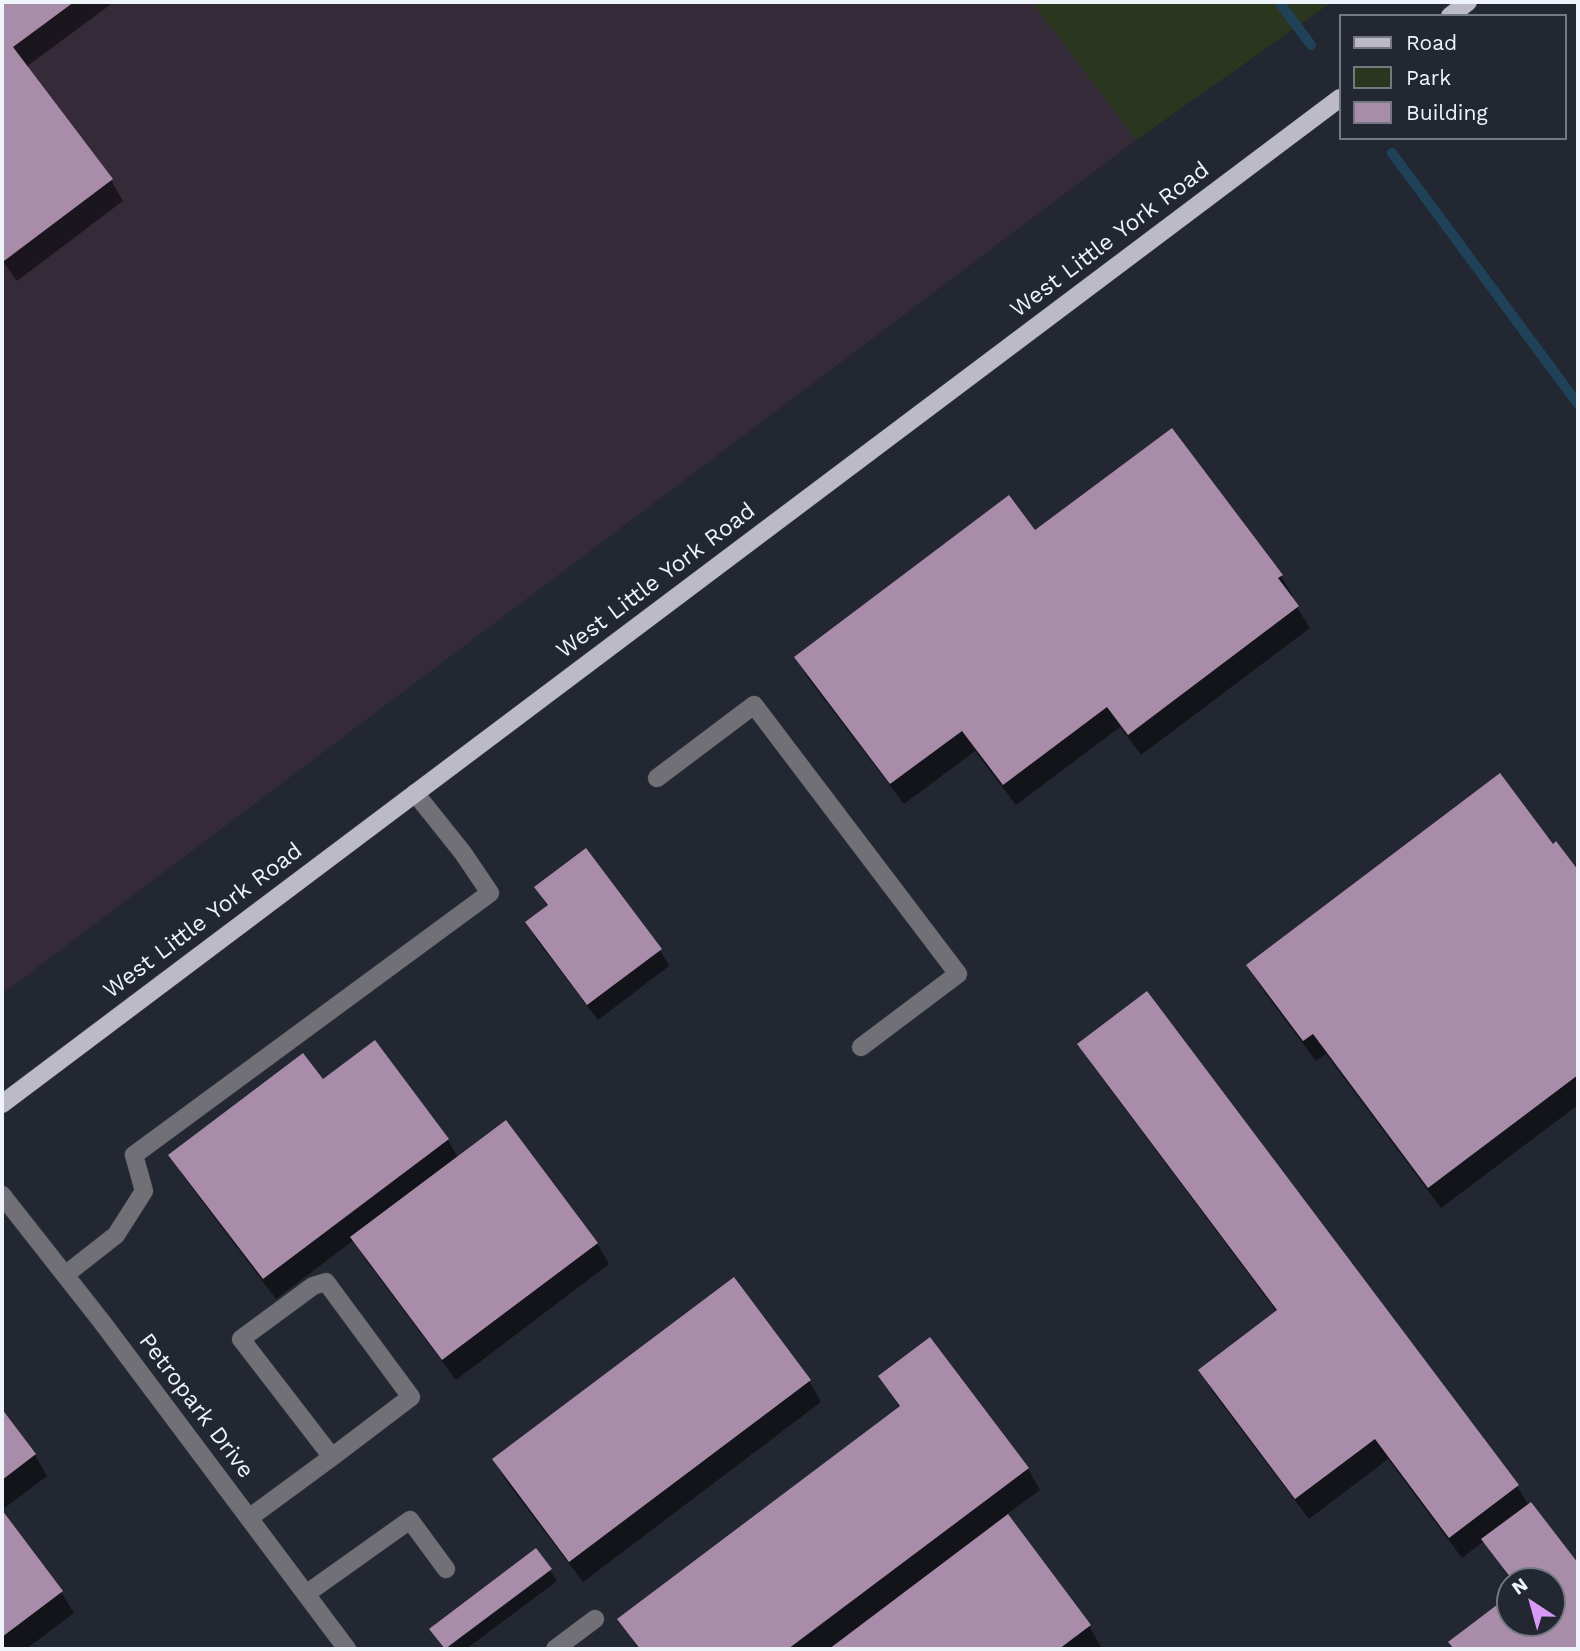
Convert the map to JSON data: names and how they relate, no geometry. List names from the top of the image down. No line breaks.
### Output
{"streets":{"main road":["West Little York Road"],"street":["Petropark Drive"]},"legend":["Road","Park","Building"],"north":"top left"}
